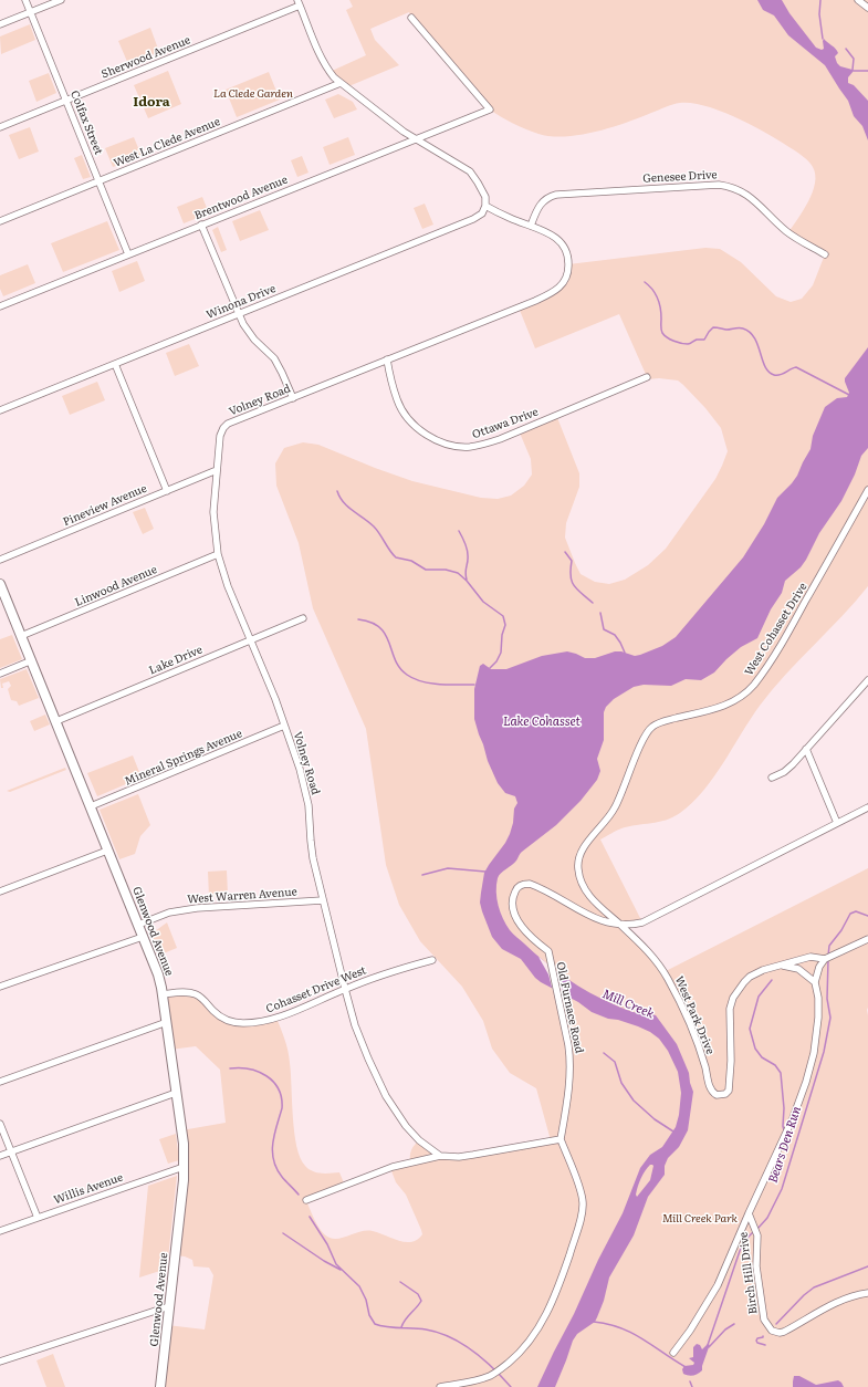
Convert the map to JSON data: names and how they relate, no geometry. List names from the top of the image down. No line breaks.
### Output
{"streets":{"main road":["Glenwood Avenue"],"street":["Sherwood Avenue","Colfax Street","West La Clede Avenue","Genesee Drive","Brentwood Avenue","Winona Drive","Volney Road","Ottawa Drive","Pineview Avenue","Linwood Avenue","West Cohasset Drive","Lake Drive","Mineral Springs Avenue","West Warren Avenue","Cohasset Drive West","Old Furnace Road","West Park Drive","Willis Avenue","Birch Hill Drive"]},"crossings":[["Sherwood Avenue","Colfax Street"],["Colfax Street","West La Clede Avenue"],["Colfax Street","Brentwood Avenue"],["Genesee Drive","Volney Road"],["Winona Drive","Volney Road"],["Volney Road","Ottawa Drive"],["Volney Road","Pineview Avenue"],["Volney Road","Linwood Avenue"],["Volney Road","Lake Drive"],["Volney Road","Mineral Springs Avenue"],["Volney Road","West Warren Avenue"],["Volney Road","Cohasset Drive West"],["Linwood Avenue","Glenwood Avenue"],["West Cohasset Drive","Old Furnace Road"],["West Cohasset Drive","West Park Drive"],["Lake Drive","Glenwood Avenue"],["Mineral Springs Avenue","Glenwood Avenue"],["West Warren Avenue","Glenwood Avenue"],["Glenwood Avenue","Cohasset Drive West"],["Glenwood Avenue","Willis Avenue"],["Old Furnace Road","West Park Drive"]],"districts":["Idora"],"water":["Lake Cohasset","Mill Creek","Bears Den Run"],"parks":["La Clede Garden","Mill Creek Park"]}
